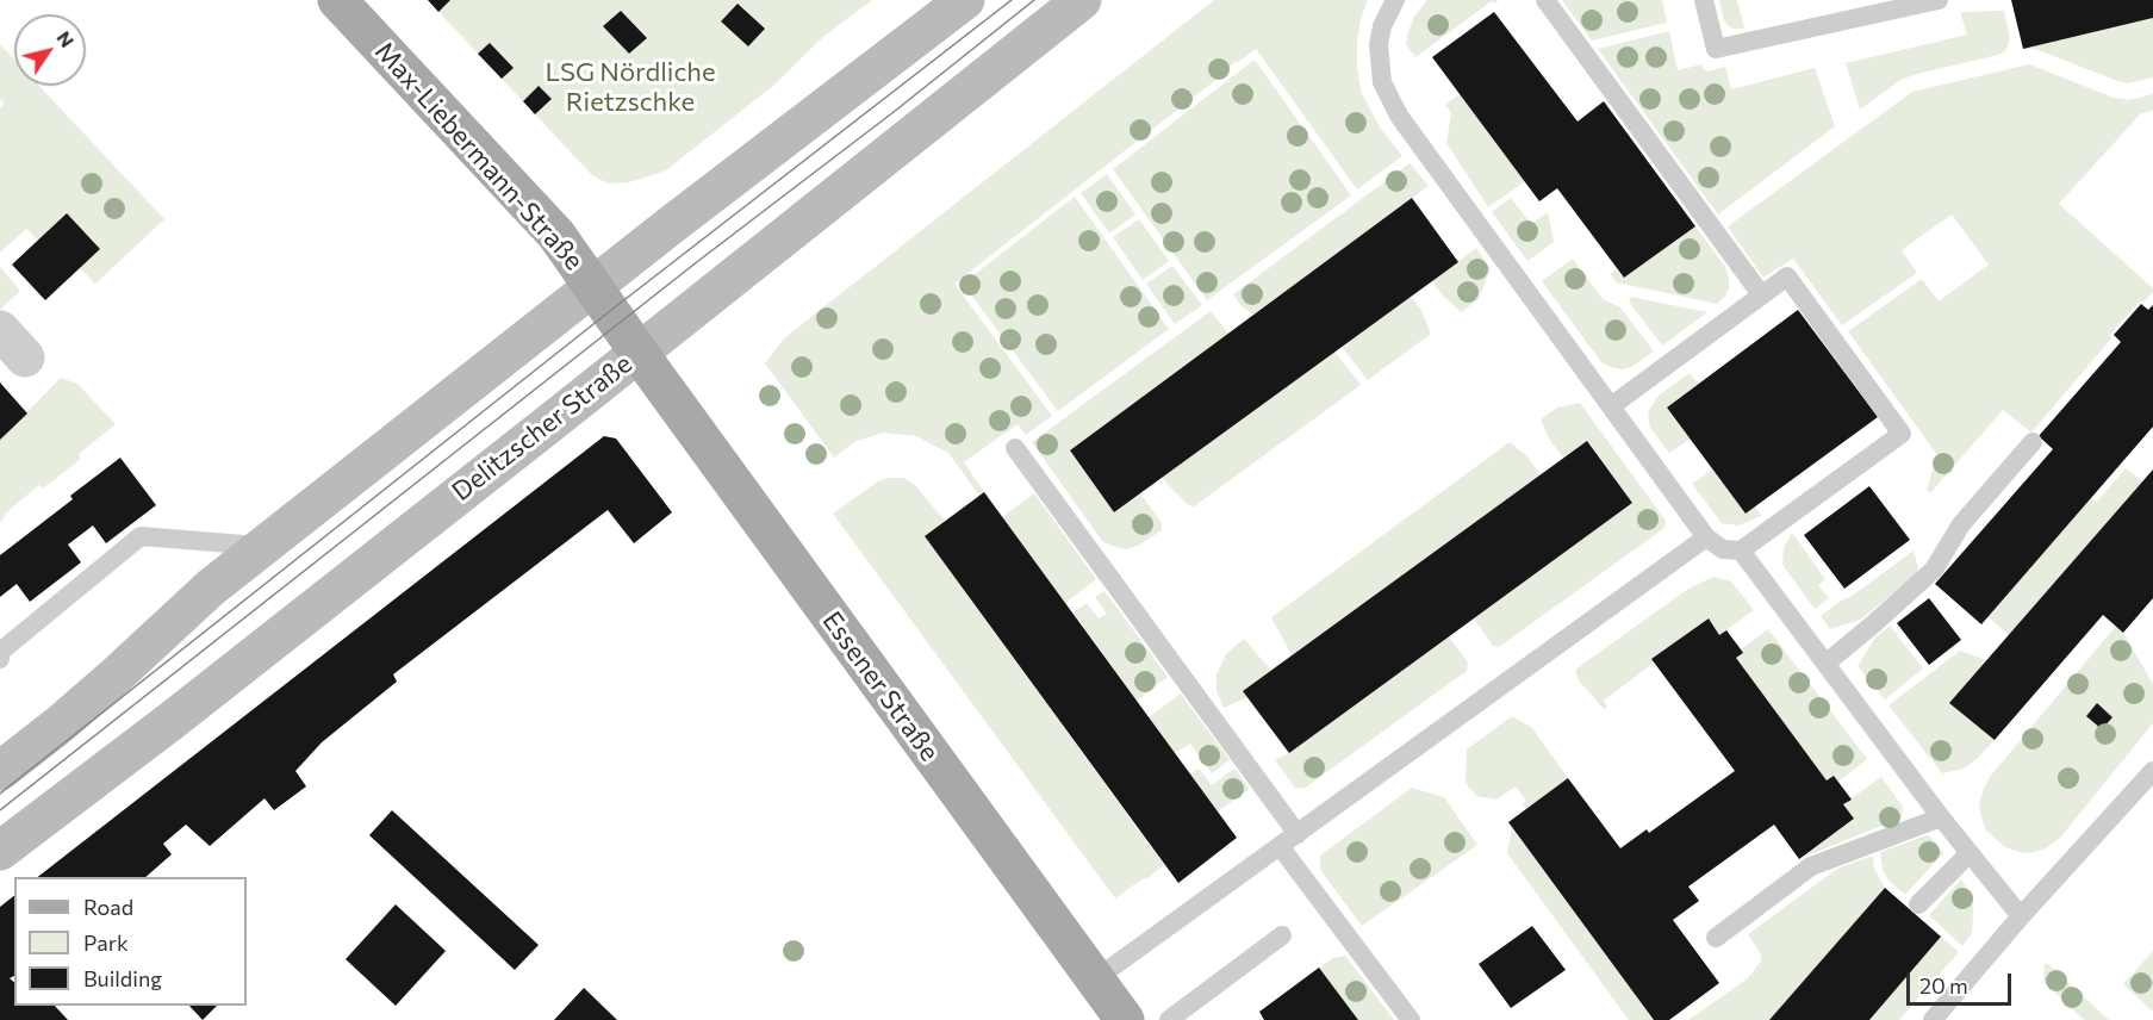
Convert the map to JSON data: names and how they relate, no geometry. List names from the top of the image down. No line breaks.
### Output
{"streets":{"main road":["Max-Liebermann-Straße","Delitzscher Straße","Essener Straße"]},"crossings":[["Max-Liebermann-Straße","Delitzscher Straße"],["Max-Liebermann-Straße","Essener Straße"],["Delitzscher Straße","Essener Straße"]],"parks":["LSG Nördliche Rietzschke"],"legend":["Road","Park","Building"],"scale_bar":"20 m","north":"top right"}
